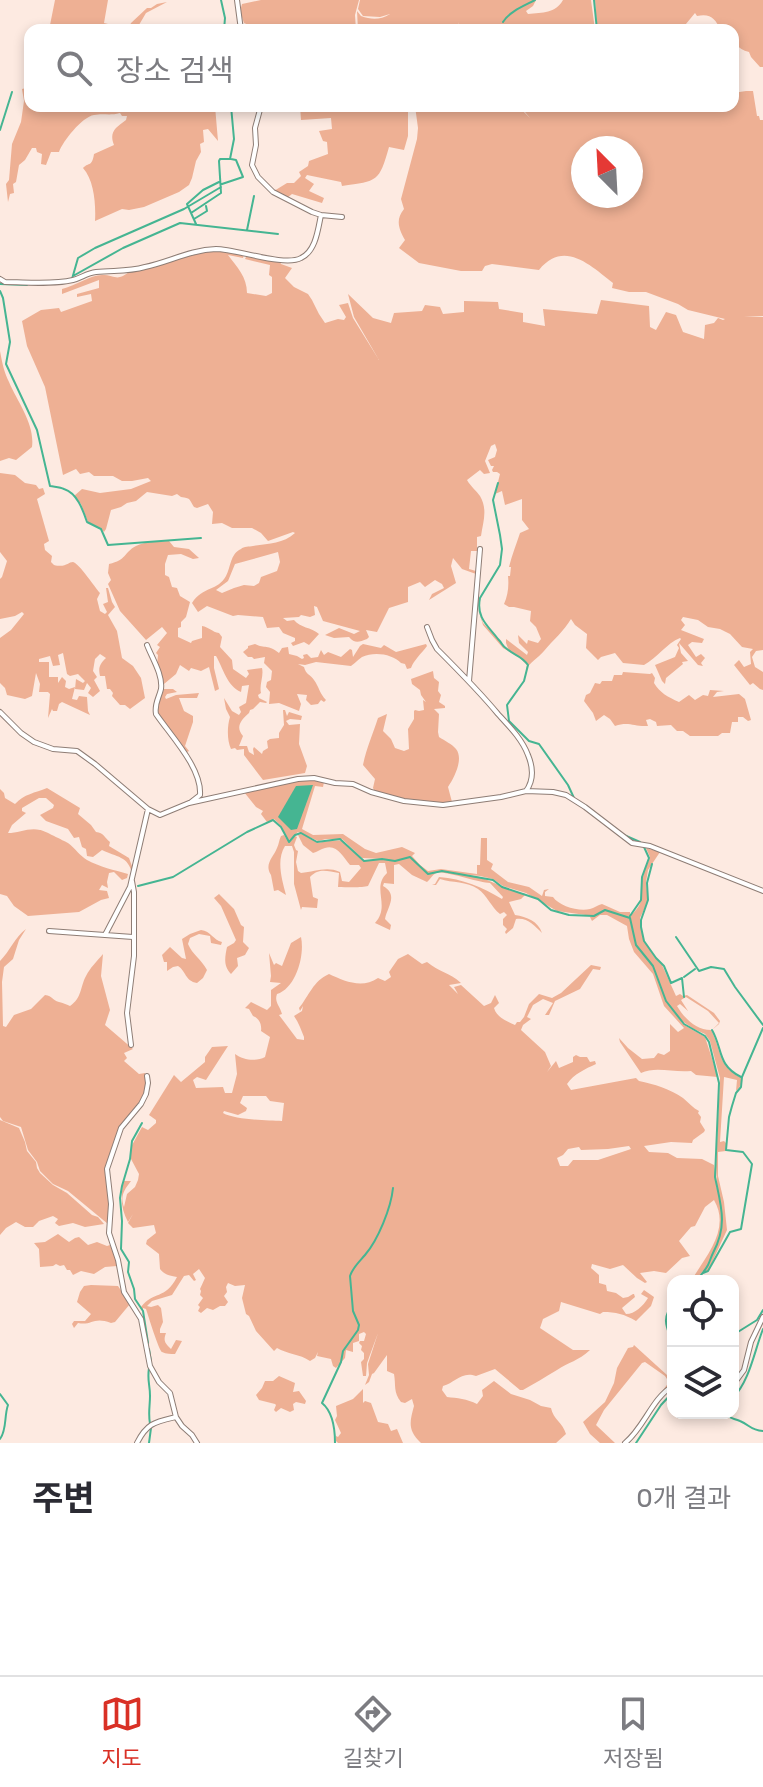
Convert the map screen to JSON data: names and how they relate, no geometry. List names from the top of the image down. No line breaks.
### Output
{"north":"top left","page":{"search":"장소 검색","heading":["주변","0개 결과"],"nav":["지도","길찾기","저장됨"]}}
